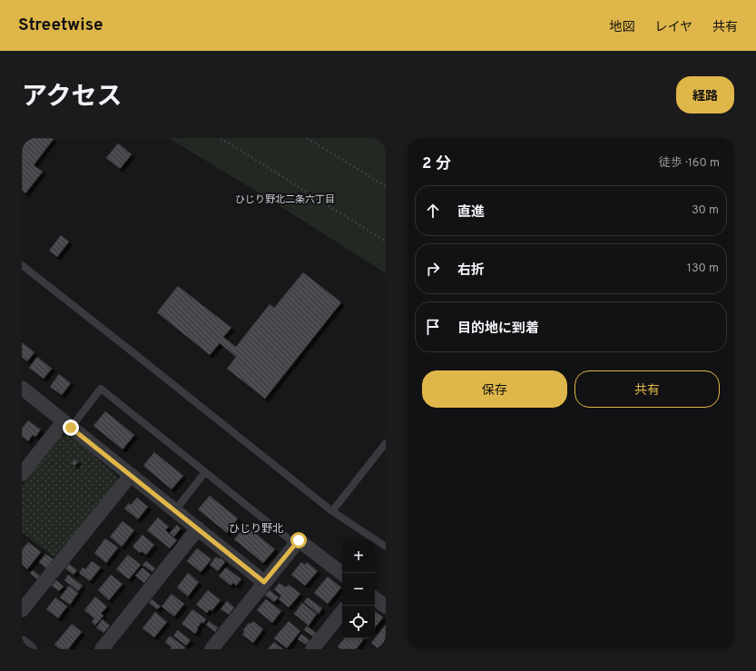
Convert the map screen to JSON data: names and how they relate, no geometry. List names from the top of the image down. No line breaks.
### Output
{"districts":["ひじり野北二条六丁目","ひじり野北"],"page":{"header":"Streetwise","nav":["地図","レイヤ","共有"],"title":"アクセス","buttons":["経路",["保存","共有"]],"heading":["2 分","徒歩 · 160 m"],"list":[["直進","30 m"],["右折","130 m"],"目的地に到着"],"map_buttons":["+","−"]}}
